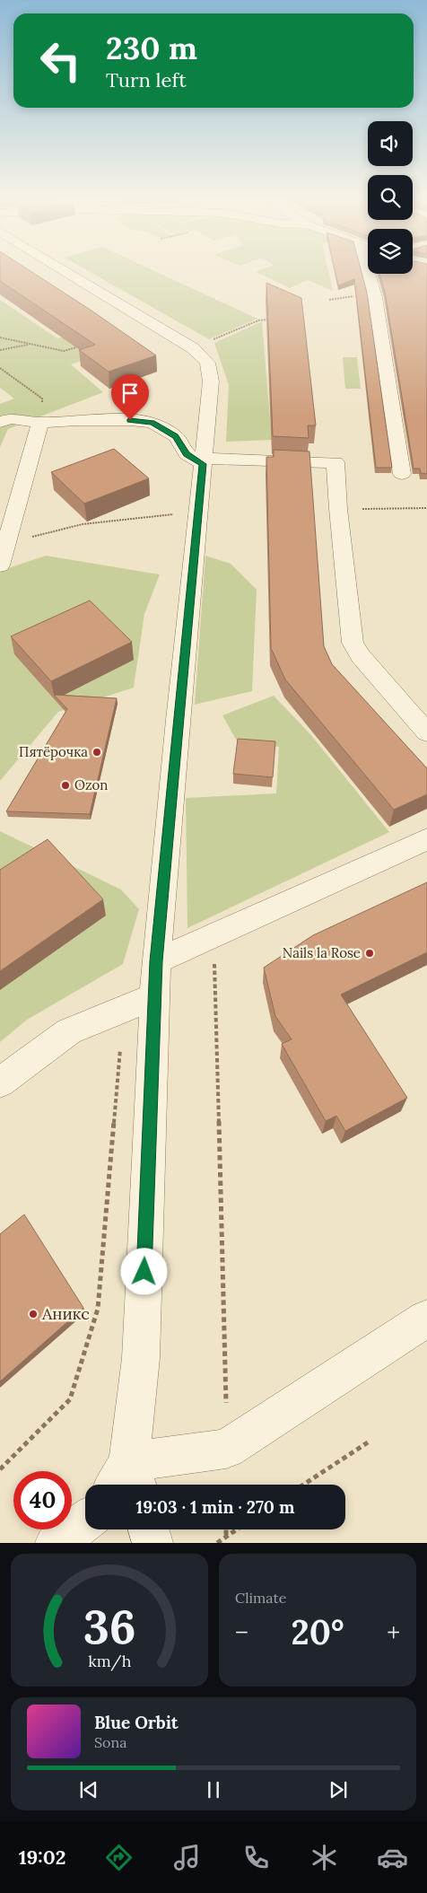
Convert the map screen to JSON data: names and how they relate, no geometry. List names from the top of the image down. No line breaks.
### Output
{"places":["Пятёрочка","Ozon","Nails la Rose","Аникс"],"page":{"turn":["230 m","Turn left"],"limit":"40","trip":"19:03 · 1 min · 270 m","tile":"Climate","heat":["−","20°","+"],"song":["Blue Orbit","Sona"],"tabs":"19:02","gauge":["36","km/h"]}}
